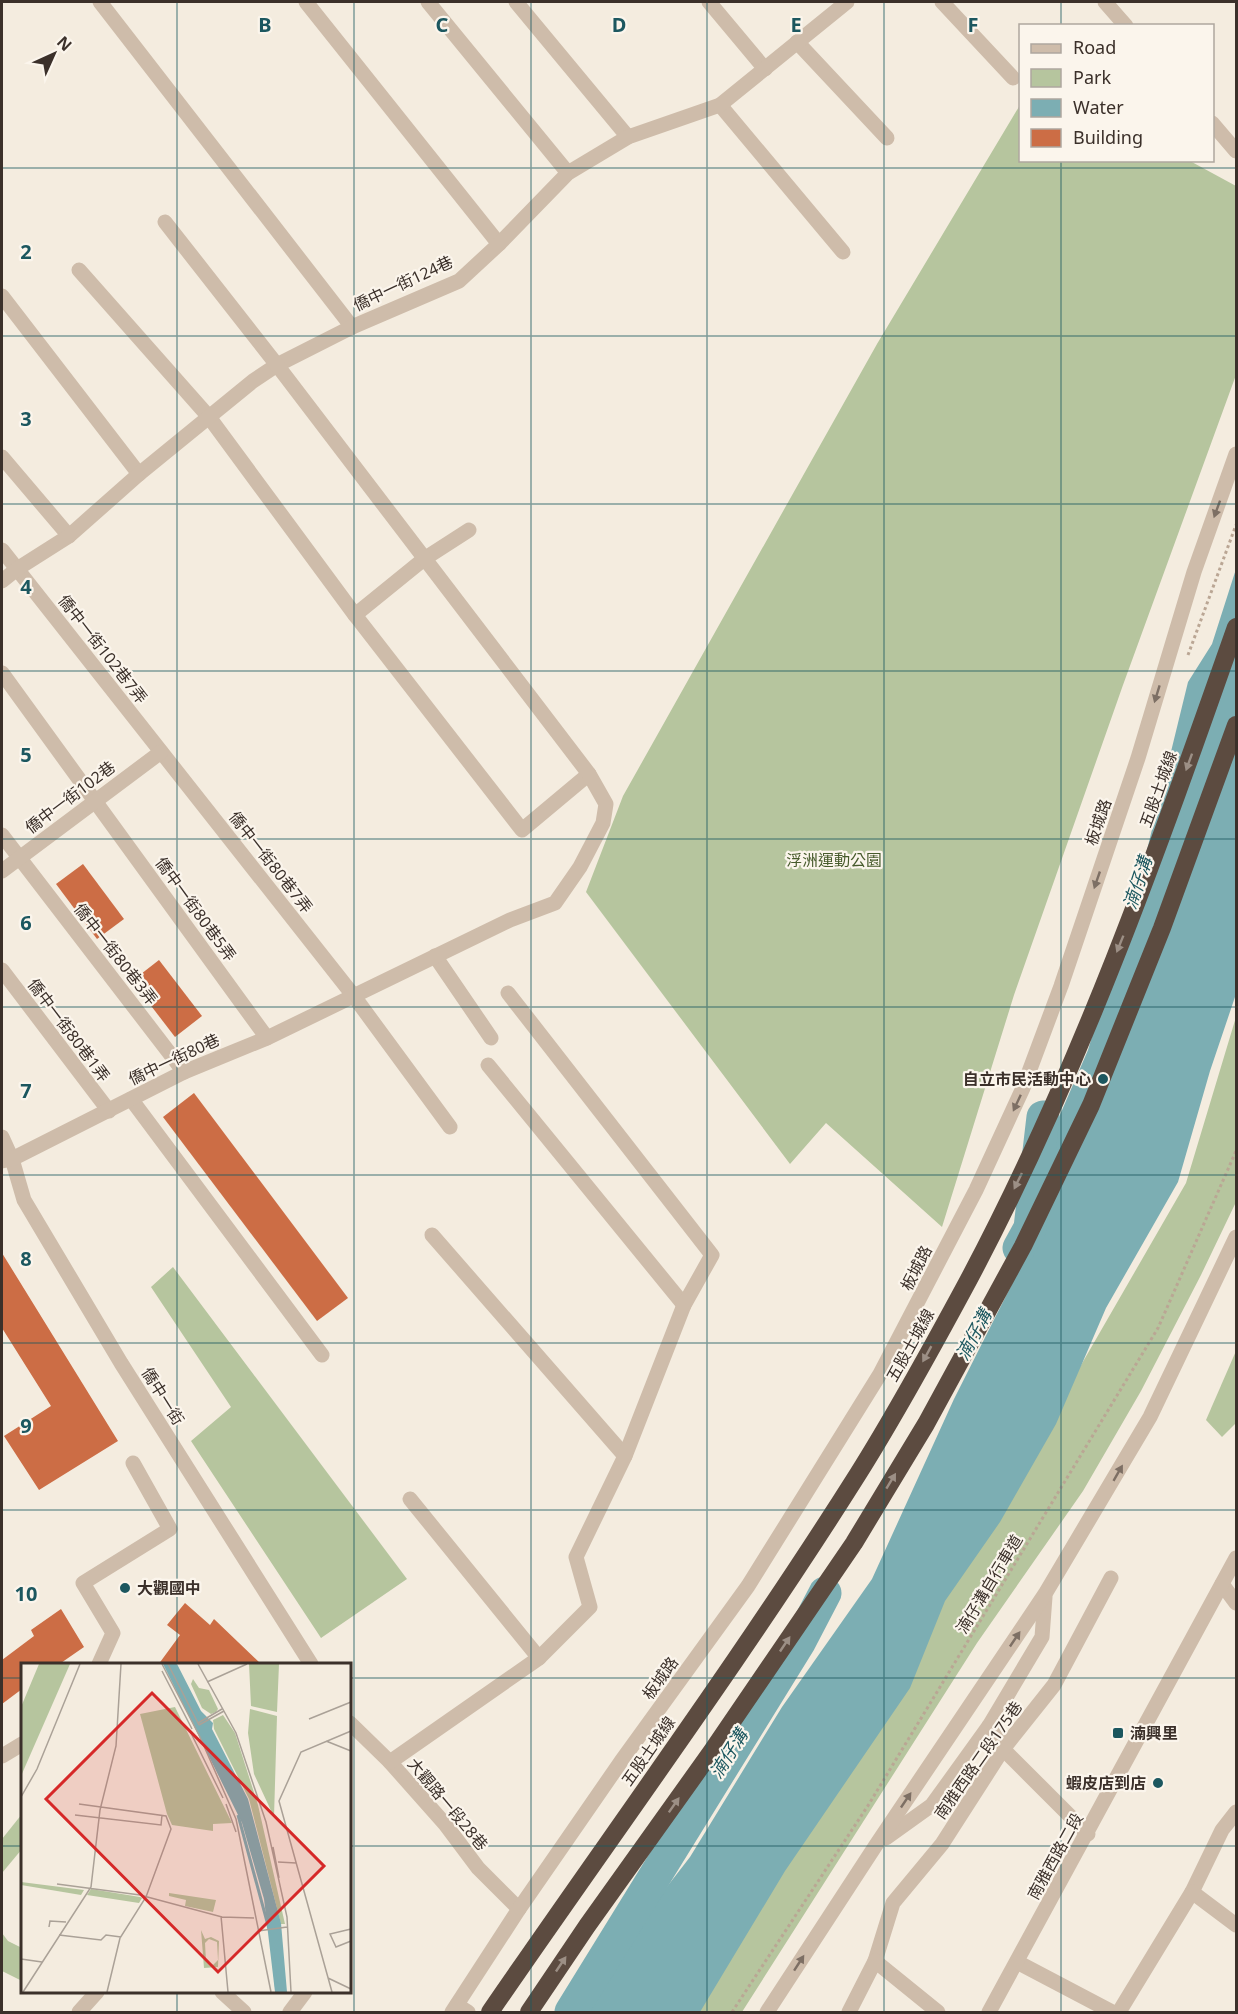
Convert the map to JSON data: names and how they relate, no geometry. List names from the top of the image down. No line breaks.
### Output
{"streets":{"highway":["五股土城線"],"street":["僑中一街124巷","僑中一街102巷7弄","僑中一街102巷","板城路","僑中一街80巷7弄","僑中一街80巷5弄","僑中一街80巷3弄","僑中一街80巷1弄","僑中一街80巷","僑中一街","南雅西路二段175巷","大觀路一段28巷","南雅西路二段"],"path":["湳仔溝自行車道"]},"crossings":[["僑中一街124巷","僑中一街102巷7弄"],["僑中一街124巷","僑中一街80巷"],["僑中一街102巷7弄","僑中一街102巷"],["僑中一街102巷7弄","僑中一街80巷7弄"],["僑中一街102巷","僑中一街80巷7弄"],["僑中一街102巷","僑中一街80巷5弄"],["僑中一街102巷","僑中一街80巷3弄"],["板城路","大觀路一段28巷"],["僑中一街80巷7弄","僑中一街80巷"],["僑中一街80巷5弄","僑中一街80巷"],["僑中一街80巷3弄","僑中一街80巷"],["僑中一街80巷1弄","僑中一街80巷"],["僑中一街80巷","僑中一街"]],"one_way":["板城路"],"water":["湳仔溝"],"parks":["浮洲運動公園"],"places":{"other":["自立市民活動中心","大觀國中","蝦皮店到店"],"transit":["湳興里"]},"legend":["Road","Park","Water","Building"],"north":"top right","grid":{"columns":["B","C","D","E","F"],"rows":["2","3","4","5","6","7","8","9","10"]}}
